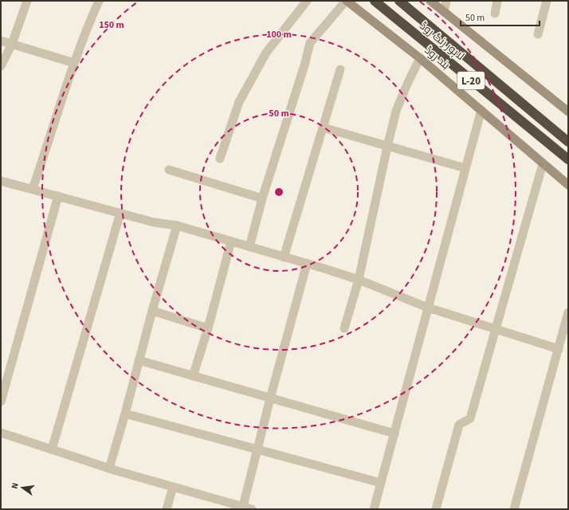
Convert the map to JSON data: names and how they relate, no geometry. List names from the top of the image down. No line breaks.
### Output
{"streets":{"highway":["لاہور رنگ روڈ","L-20"],"main road":["بند روڈ"]},"scale_bar":"50 m","north":"left","rings":["150 m","100 m","50 m"]}
